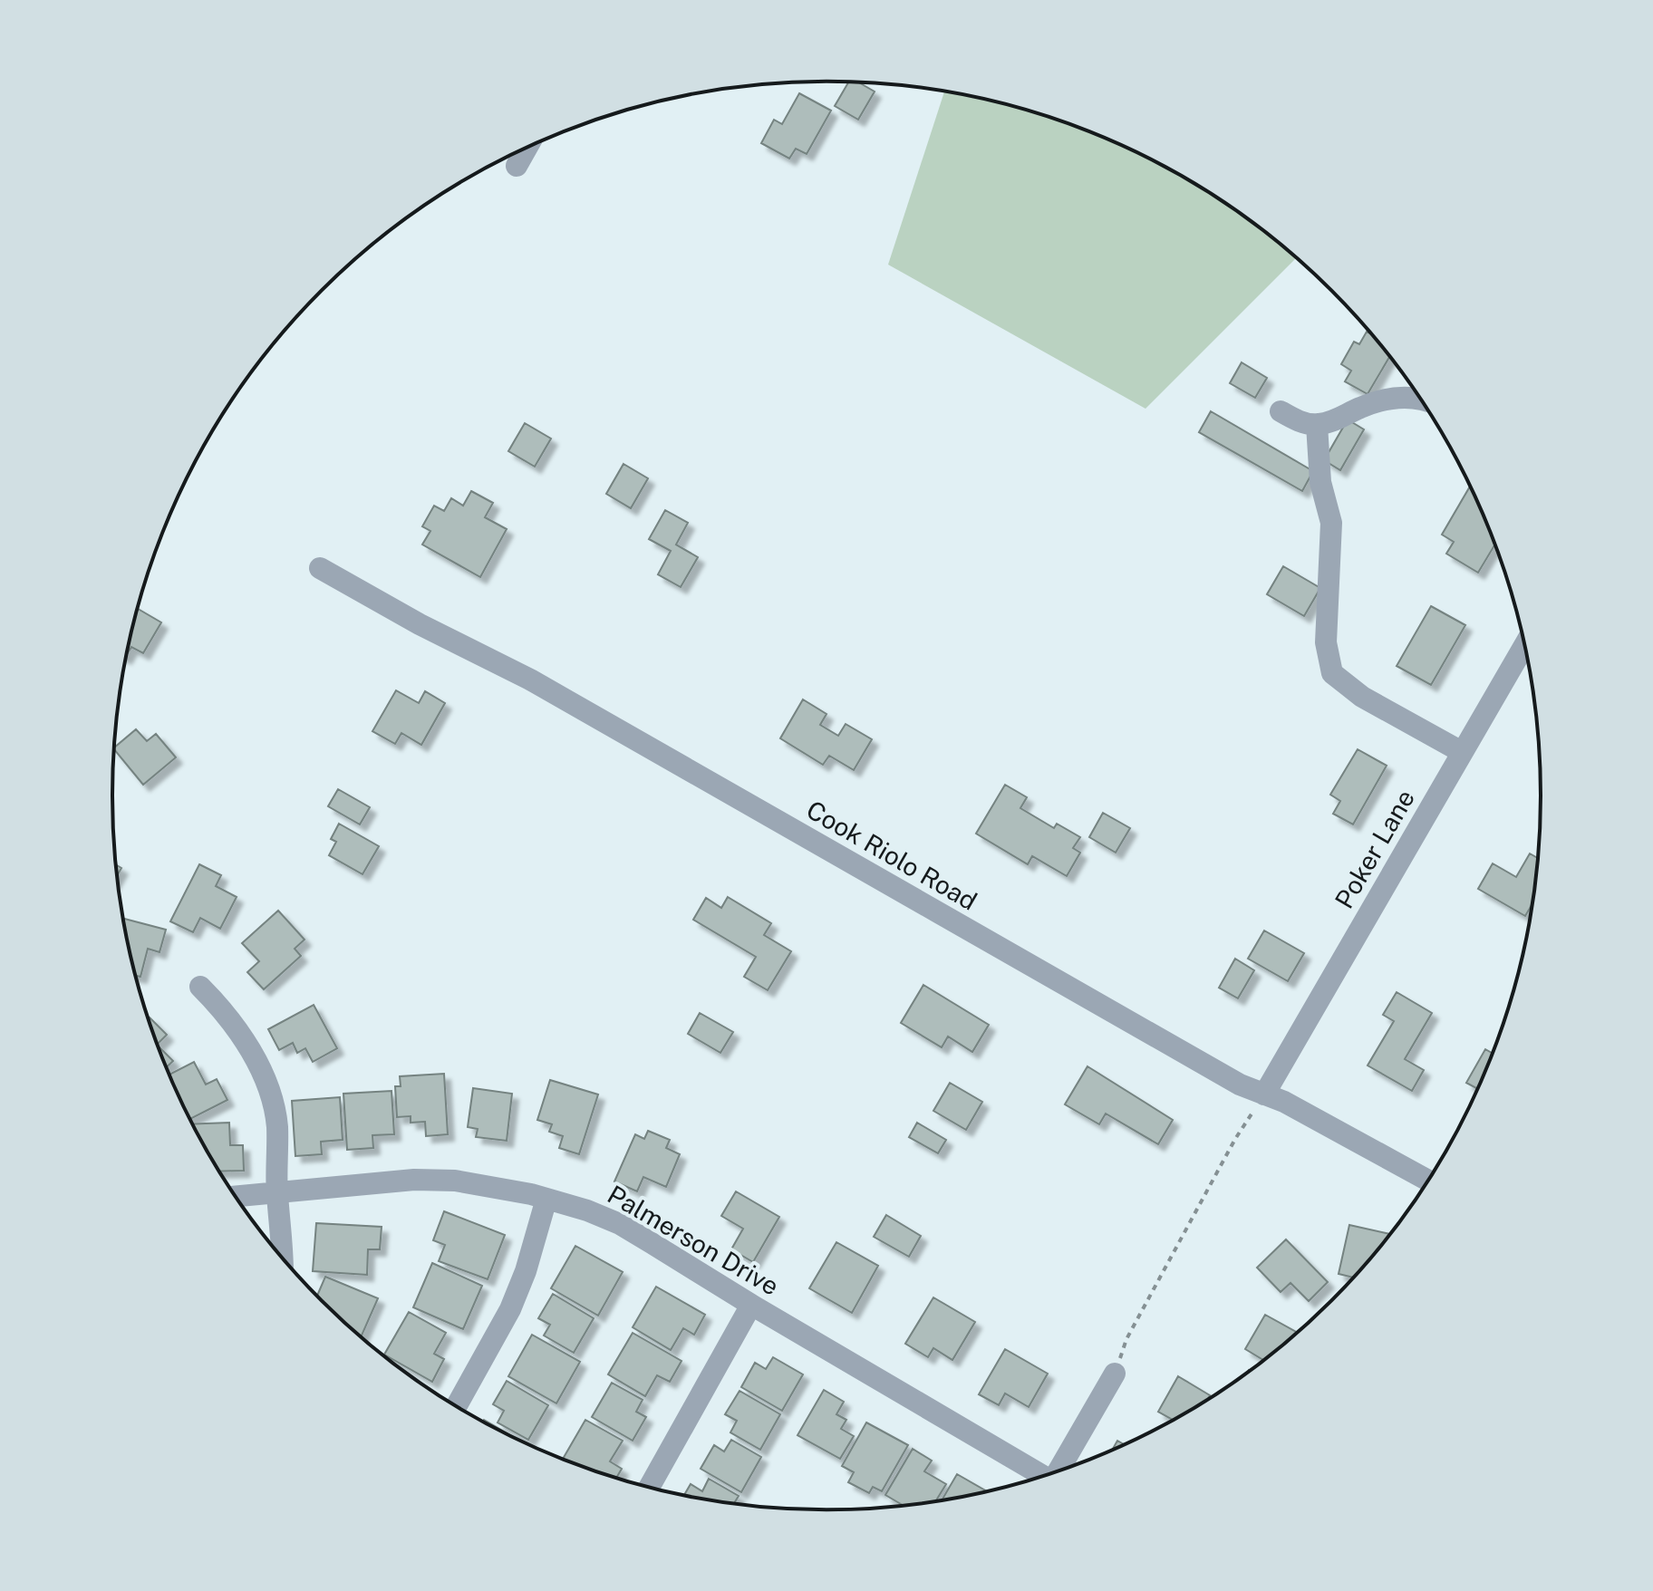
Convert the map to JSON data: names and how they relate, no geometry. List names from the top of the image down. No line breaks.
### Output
{"streets":{"street":["Poker Lane","Cook Riolo Road","Palmerson Drive"]},"crossings":[["Poker Lane","Cook Riolo Road"]]}
